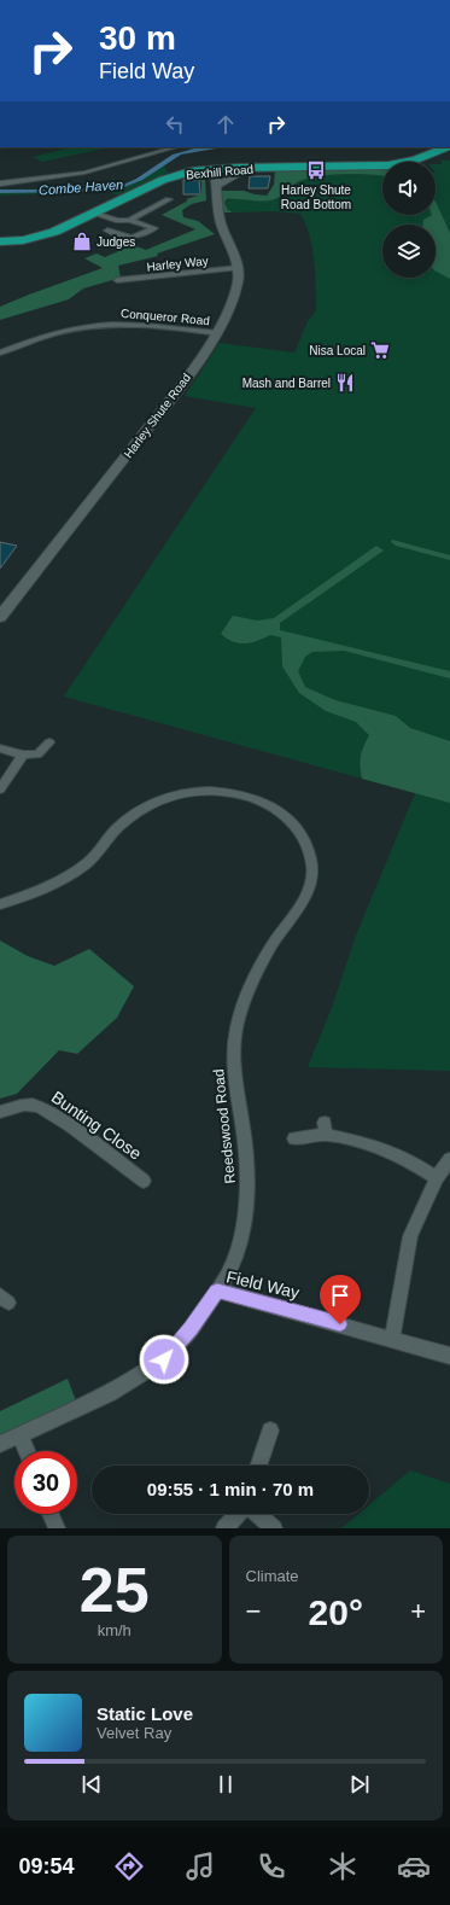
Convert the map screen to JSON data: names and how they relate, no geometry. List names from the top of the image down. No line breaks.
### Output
{"streets":{"highway":["Bexhill Road"],"main road":["Harley Shute Road"],"street":["Harley Way","Conqueror Road","Bunting Close","Reedswood Road","Field Way"]},"crossings":[["Harley Way","Harley Shute Road"],["Conqueror Road","Harley Shute Road"],["Reedswood Road","Field Way"]],"water":["Combe Haven"],"places":{"bus stop":["Harley Shute Road Bottom"],"shop":["Judges"],"supermarket":["Nisa Local"],"restaurant":["Mash and Barrel"]},"page":{"turn":["30 m","Field Way"],"limit":"30","trip":"09:55 · 1 min · 70 m","tile":[["25","km/h"],"Climate"],"heat":["−","20°","+"],"song":["Static Love","Velvet Ray"],"tabs":"09:54"}}
